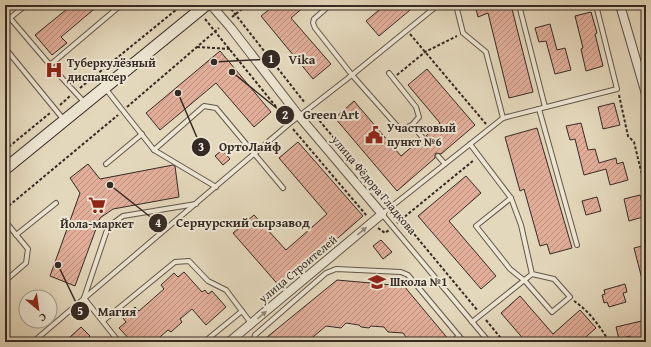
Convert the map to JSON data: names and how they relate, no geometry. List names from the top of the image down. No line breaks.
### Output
{"streets":{"street":["улица Фёдора Гладкова","улица Строителей"]},"crossings":[["улица Фёдора Гладкова","улица Строителей"]],"one_way":["улица Строителей"],"places":{"other":["Vika","Green Art","ОртоЛайф","Сернурский сырзавод","Магия"],"hospital":["Туберкулёзный диспансер"],"public building":["Участковый пункт №6"],"supermarket":["Йола-маркет"],"school or university":["Школа №1"]},"north":"bottom right"}
